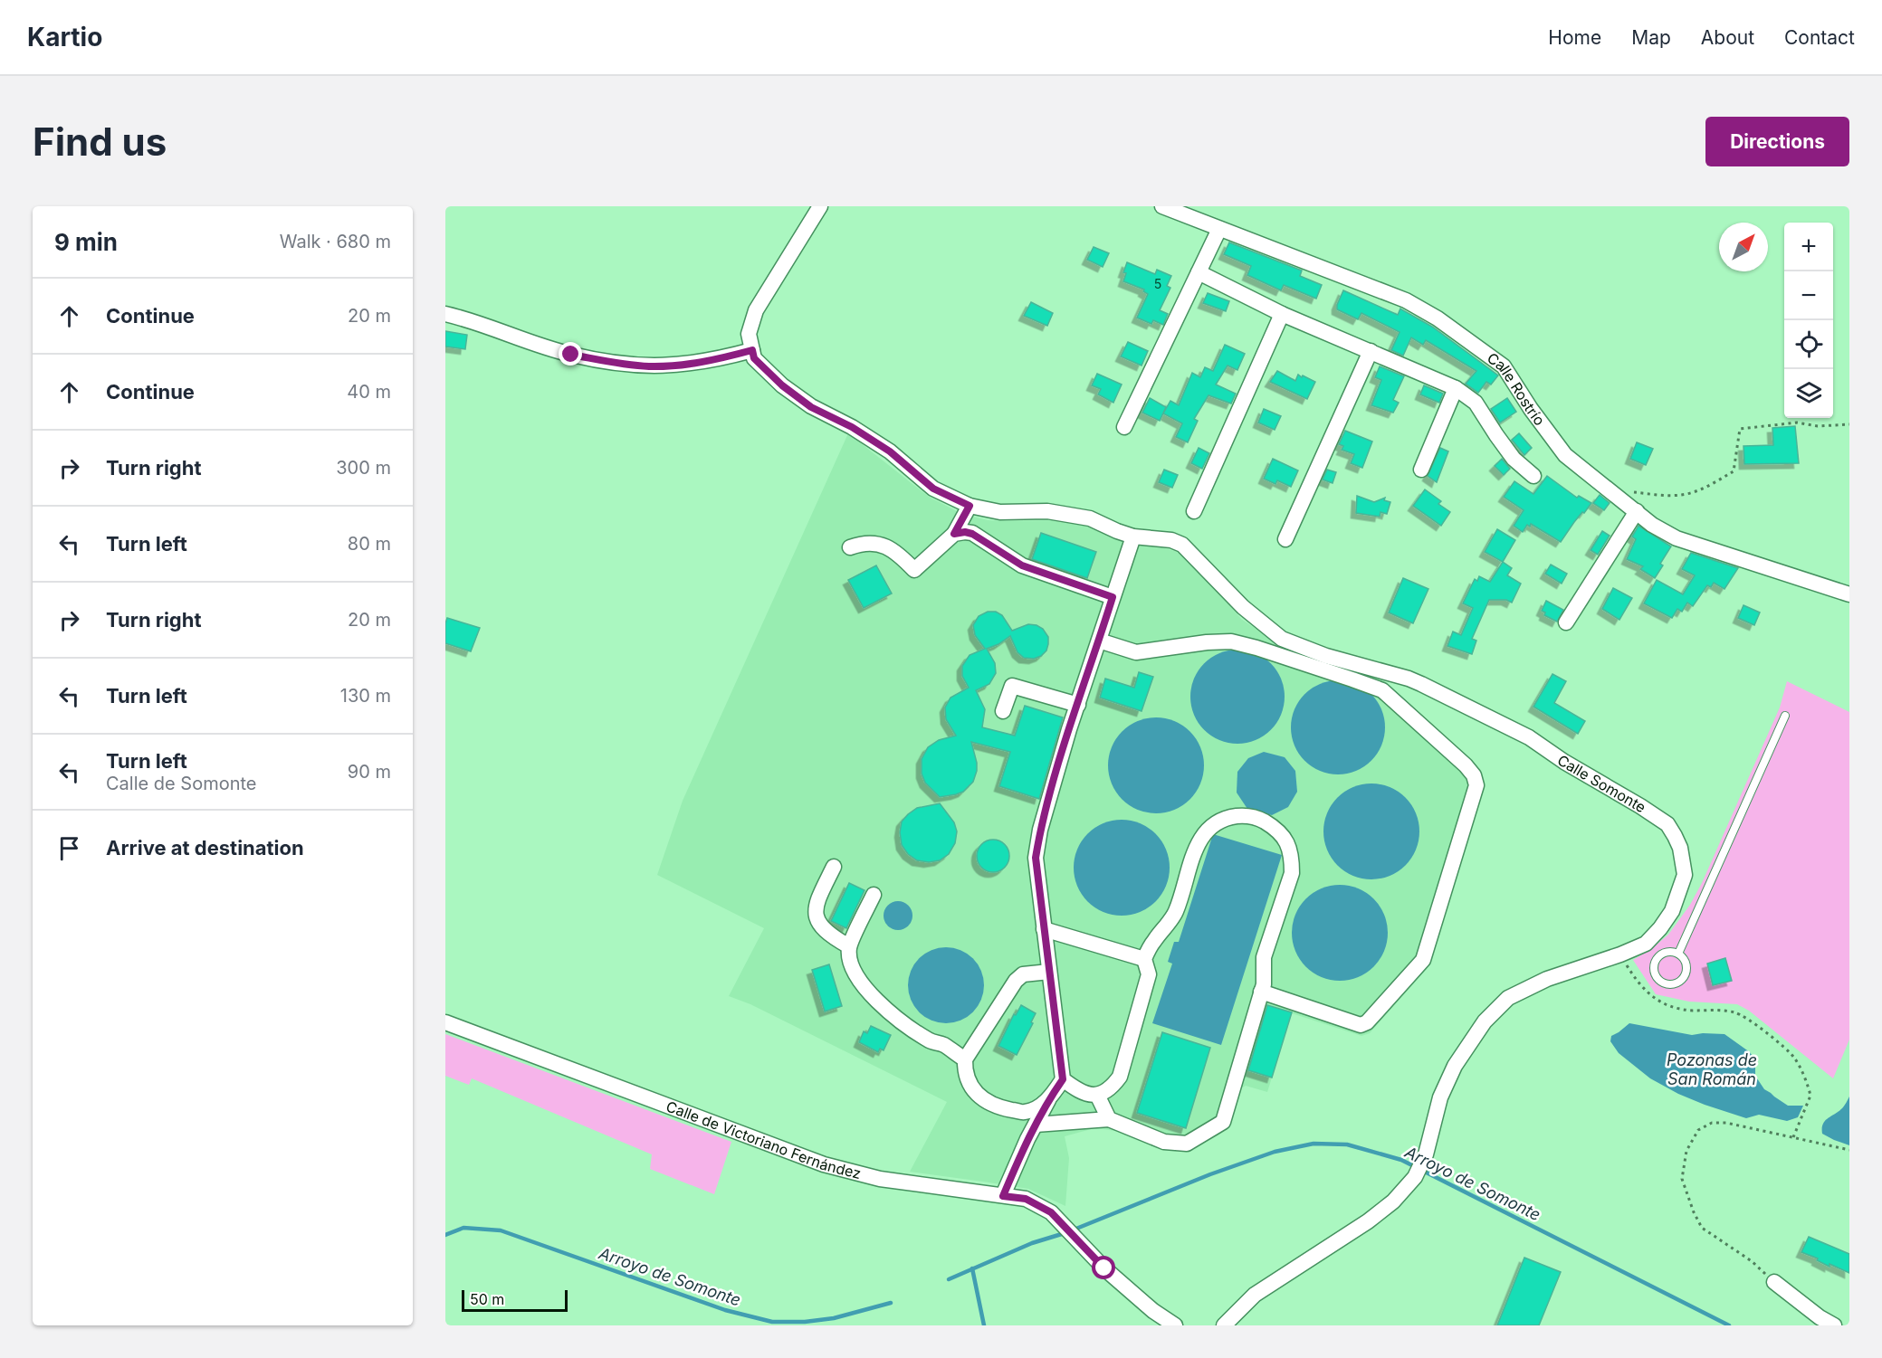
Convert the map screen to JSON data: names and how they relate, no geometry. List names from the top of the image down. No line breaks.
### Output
{"streets":{"street":["Calle Rostrío","Calle Somonte","Calle de Victoriano Fernández"]},"water":["Pozonas de San Román","Arroyo de Somonte"],"house_numbers":["5"],"scale_bar":"50 m","north":"top right","page":{"header":"Kartio","nav":["Home","Map","About","Contact"],"buttons":"Directions","title":"Find us","heading":["9 min","Walk · 680 m"],"map_buttons":["+","−"],"list":[["Continue","20 m"],["Continue","40 m"],["Turn right","300 m"],["Turn left","80 m"],["Turn right","20 m"],["Turn left","130 m"],["Turn left","Calle de Somonte","90 m"],"Arrive at destination"],"scale":"50 m"}}
